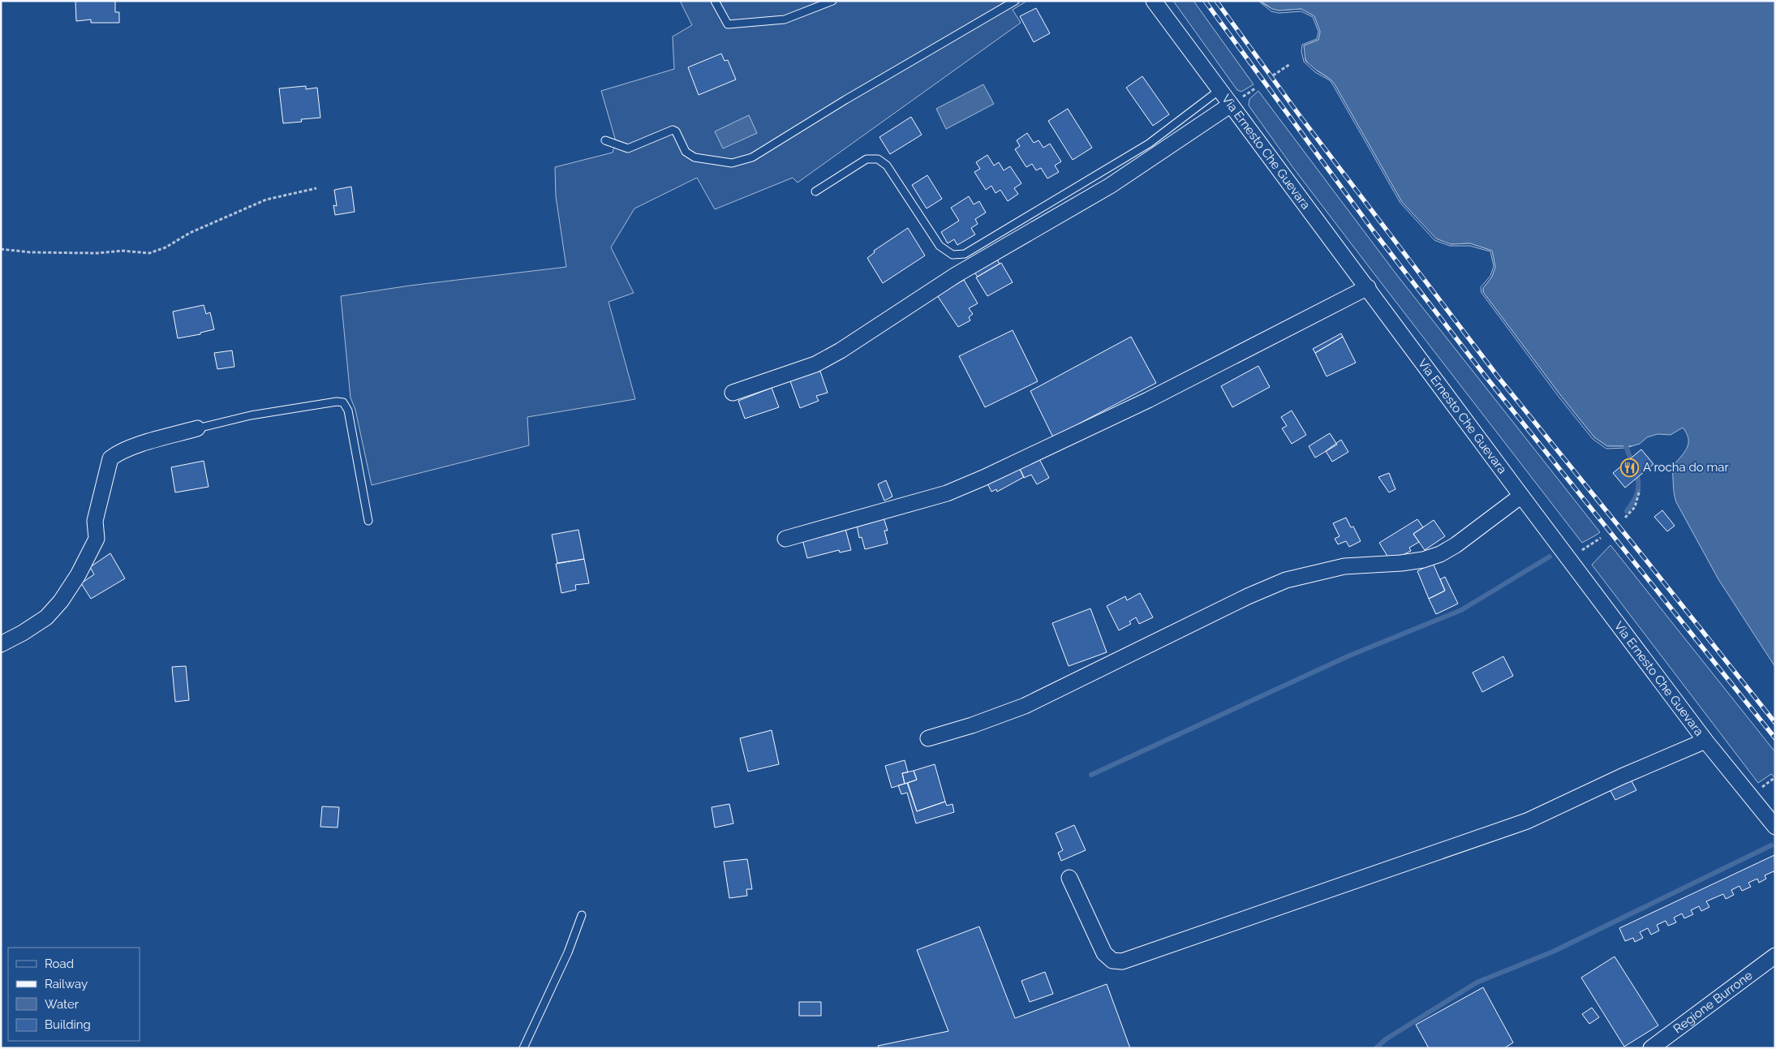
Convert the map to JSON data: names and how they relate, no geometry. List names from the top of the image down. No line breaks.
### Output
{"streets":{"street":["Via Ernesto Che Guevara","Regione Burrone"]},"places":{"restaurant":["A rocha do mar"]},"legend":["Road","Railway","Water","Building"]}
